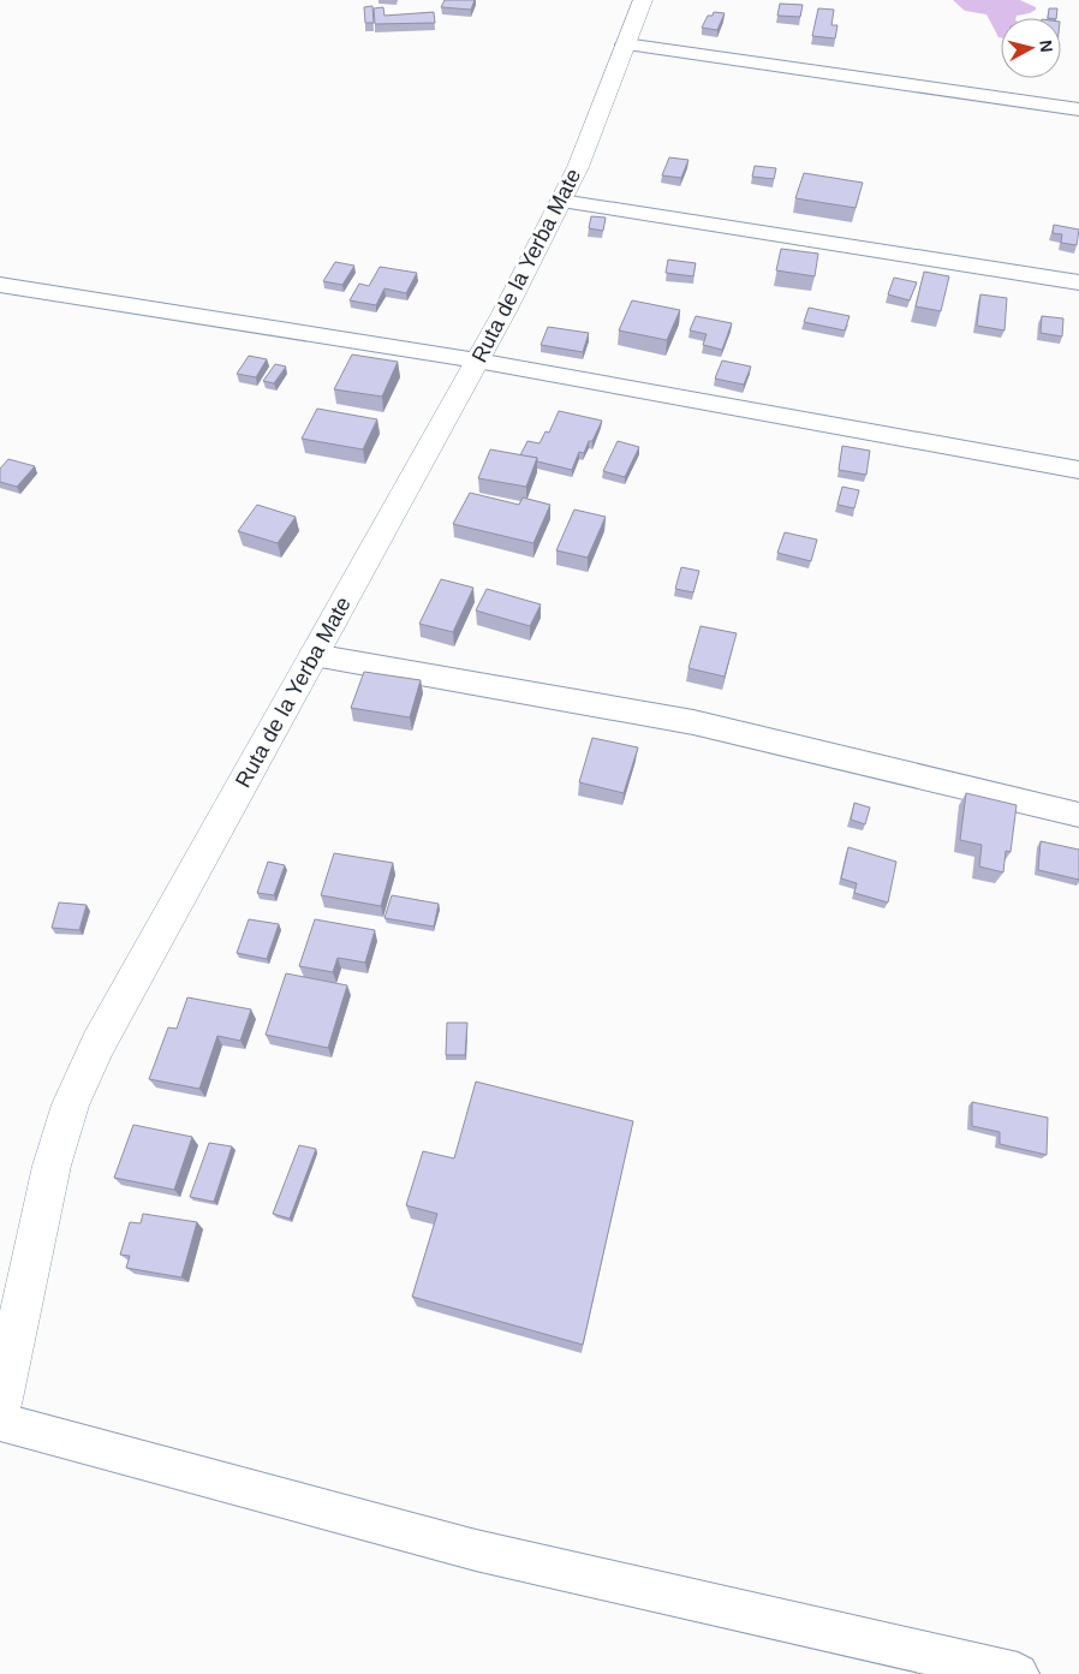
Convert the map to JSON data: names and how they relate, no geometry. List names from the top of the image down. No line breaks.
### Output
{"streets":{"main road":["Ruta de la Yerba Mate"]},"north":"right"}
